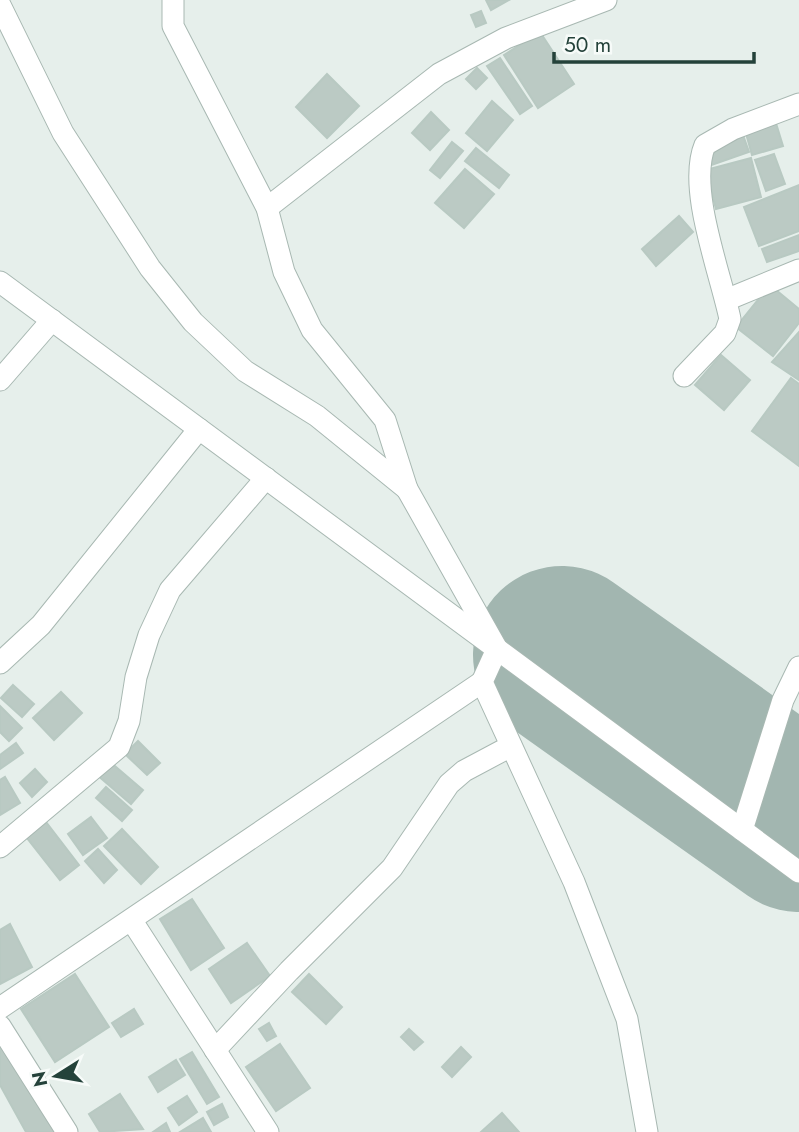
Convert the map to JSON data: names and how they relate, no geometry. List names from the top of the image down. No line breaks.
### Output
{"scale_bar":"50 m","north":"left"}
